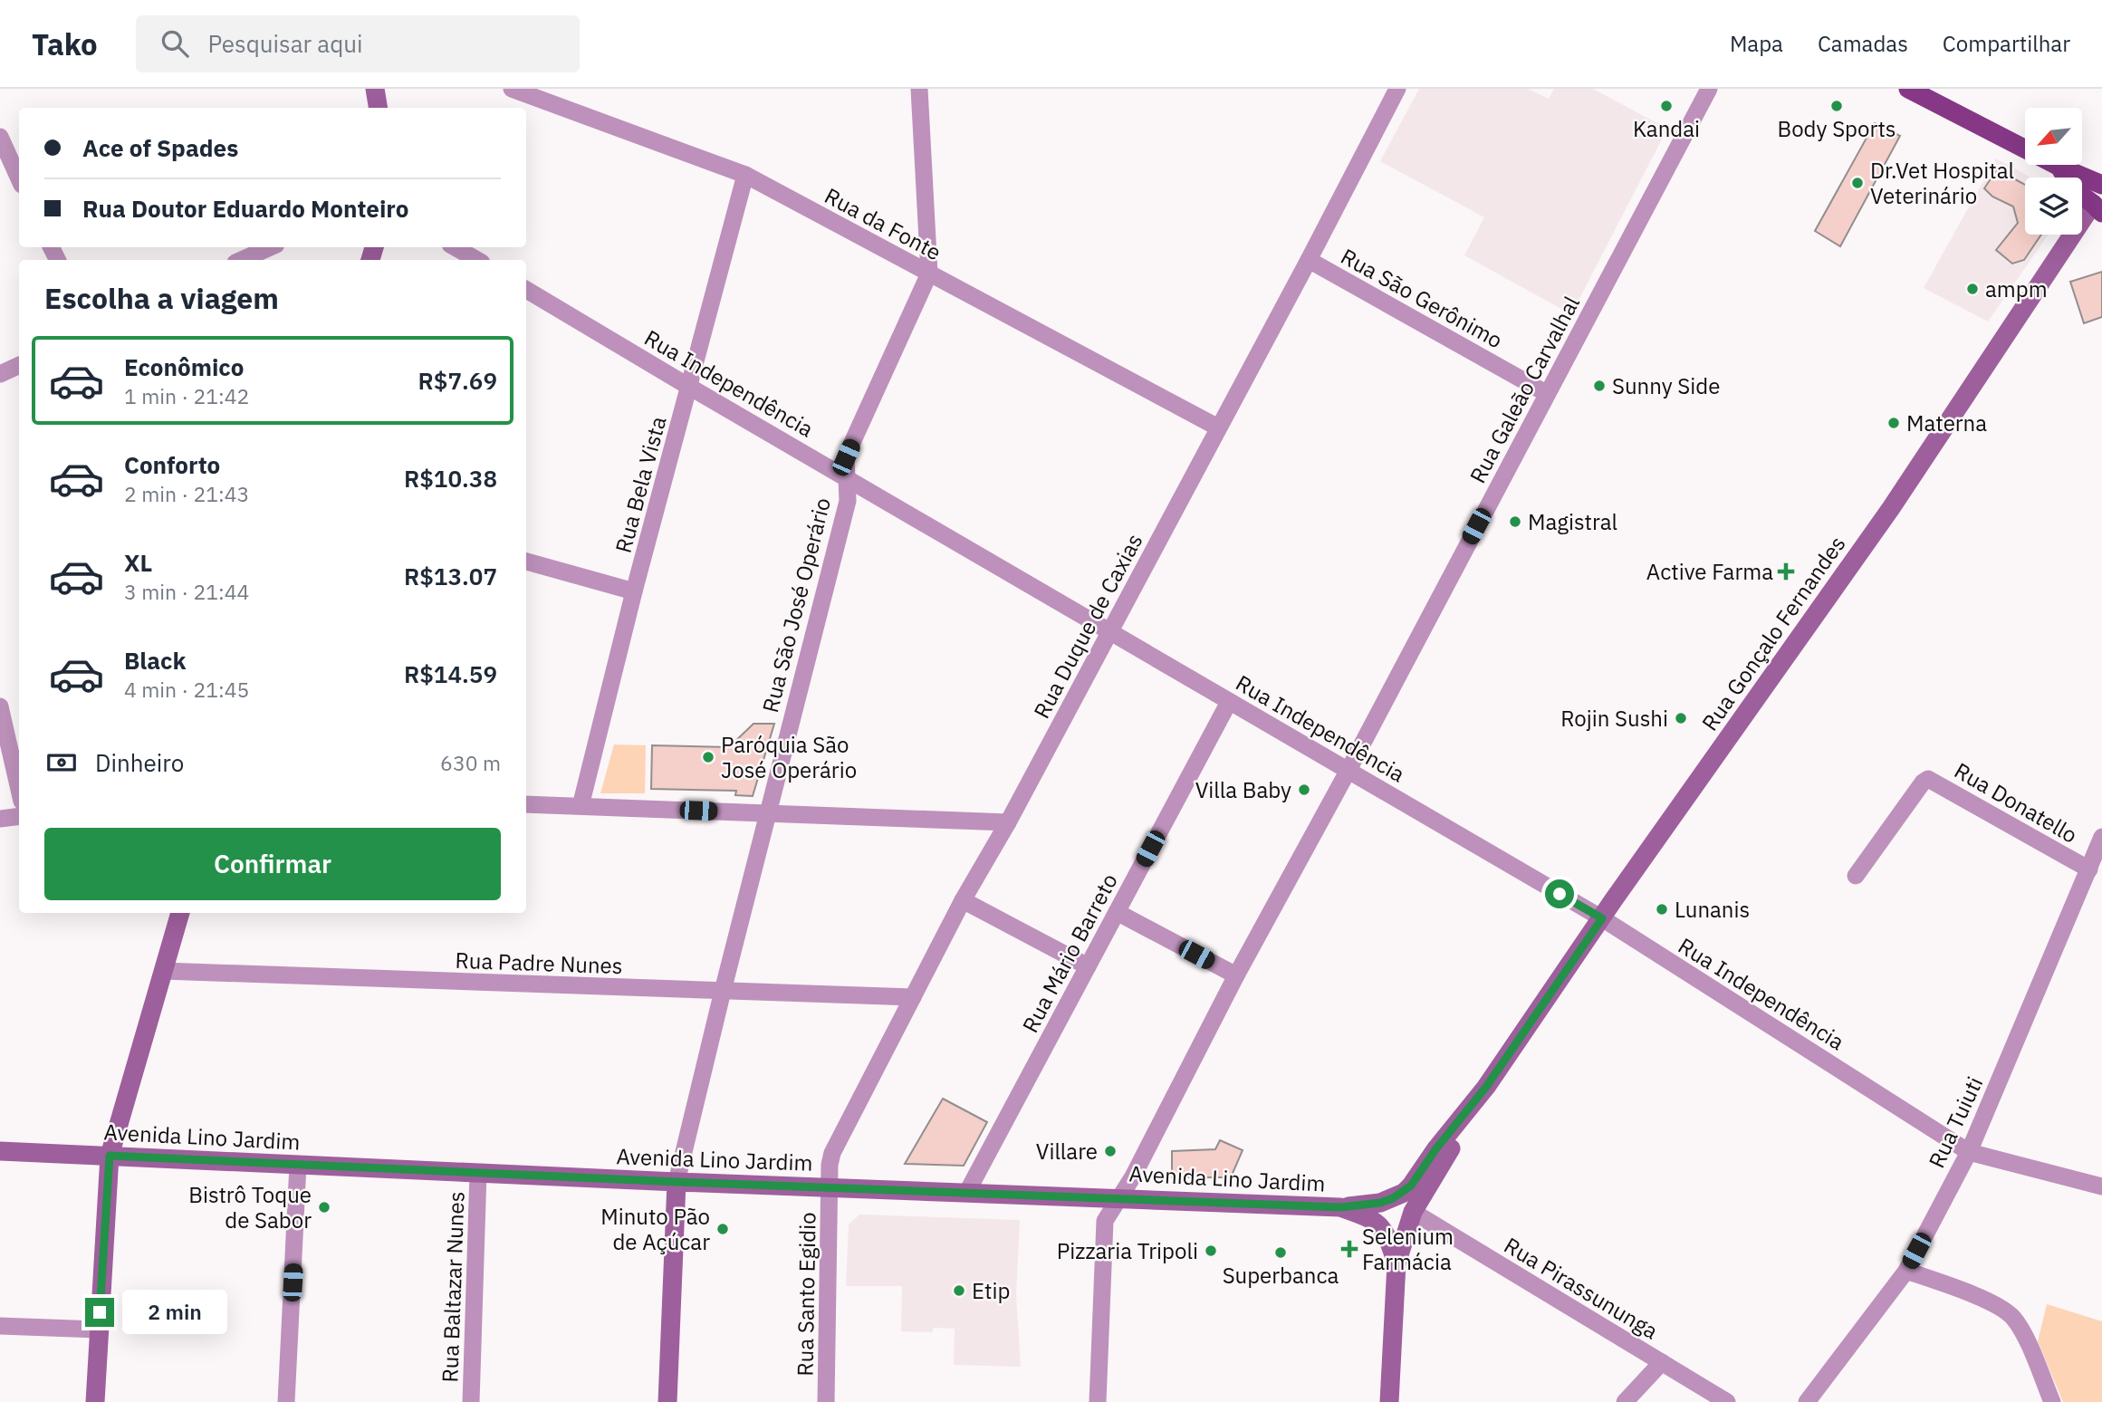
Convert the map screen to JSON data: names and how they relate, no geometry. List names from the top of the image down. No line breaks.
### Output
{"streets":{"main road":["Rua São José Operário","Rua Gonçalo Fernandes","Avenida Lino Jardim"],"street":["Rua da Fonte","Rua São Gerônimo","Rua Independência","Rua Galeão Carvalhal","Rua Bela Vista","Rua Duque de Caxias","Rua Donatello","Rua Mário Barreto","Rua Padre Nunes","Rua Tuiuti","Rua Baltazar Nunes","Rua Pirassununga","Rua Santo Egidio"]},"crossings":[["Rua da Fonte","Rua Bela Vista"],["Rua da Fonte","Rua São José Operário"],["Rua da Fonte","Rua Duque de Caxias"],["Rua São Gerônimo","Rua Galeão Carvalhal"],["Rua São Gerônimo","Rua Duque de Caxias"],["Rua Independência","Rua Galeão Carvalhal"],["Rua Independência","Rua Bela Vista"],["Rua Independência","Rua São José Operário"],["Rua Independência","Rua Duque de Caxias"],["Rua Independência","Rua Gonçalo Fernandes"],["Rua Independência","Rua Mário Barreto"],["Rua Independência","Rua Tuiuti"],["Rua Galeão Carvalhal","Avenida Lino Jardim"],["Rua São José Operário","Rua Padre Nunes"],["Rua São José Operário","Avenida Lino Jardim"],["Rua Duque de Caxias","Rua Padre Nunes"],["Rua Duque de Caxias","Avenida Lino Jardim"],["Rua Duque de Caxias","Rua Santo Egidio"],["Rua Gonçalo Fernandes","Avenida Lino Jardim"],["Rua Gonçalo Fernandes","Rua Pirassununga"],["Rua Donatello","Rua Tuiuti"],["Rua Mário Barreto","Avenida Lino Jardim"],["Avenida Lino Jardim","Rua Baltazar Nunes"],["Avenida Lino Jardim","Rua Santo Egidio"]],"places":{"other":["Kandai","Body Sports","Dr.Vet Hospital Veterinário","ampm","Sunny Side","Materna","Magistral","Rojin Sushi","Paróquia São José Operário","Villa Baby","Lunanis","Villare","Bistrô Toque de Sabor","Minuto Pão de Açúcar","Pizzaria Tripoli","Superbanca","Etip"],"health":["Active Farma","Selenium Farmácia"]},"north":"bottom left","page":{"header":"Tako","search":"Pesquisar aqui","nav":["Mapa","Camadas","Compartilhar"],"banner":["Ace of Spades","Rua Doutor Eduardo Monteiro"],"heading":"Escolha a viagem","list":[{"name":"Econômico","note":"1 min · 21:42","value":"R$7.69"},{"name":"Conforto","note":"2 min · 21:43","value":"R$10.38"},{"name":"XL","note":"3 min · 21:44","value":"R$13.07"},{"name":"Black","note":"4 min · 21:45","value":"R$14.59"}],"pay":["Dinheiro","630 m"],"buttons":"Confirmar","bubble":"2 min"}}
